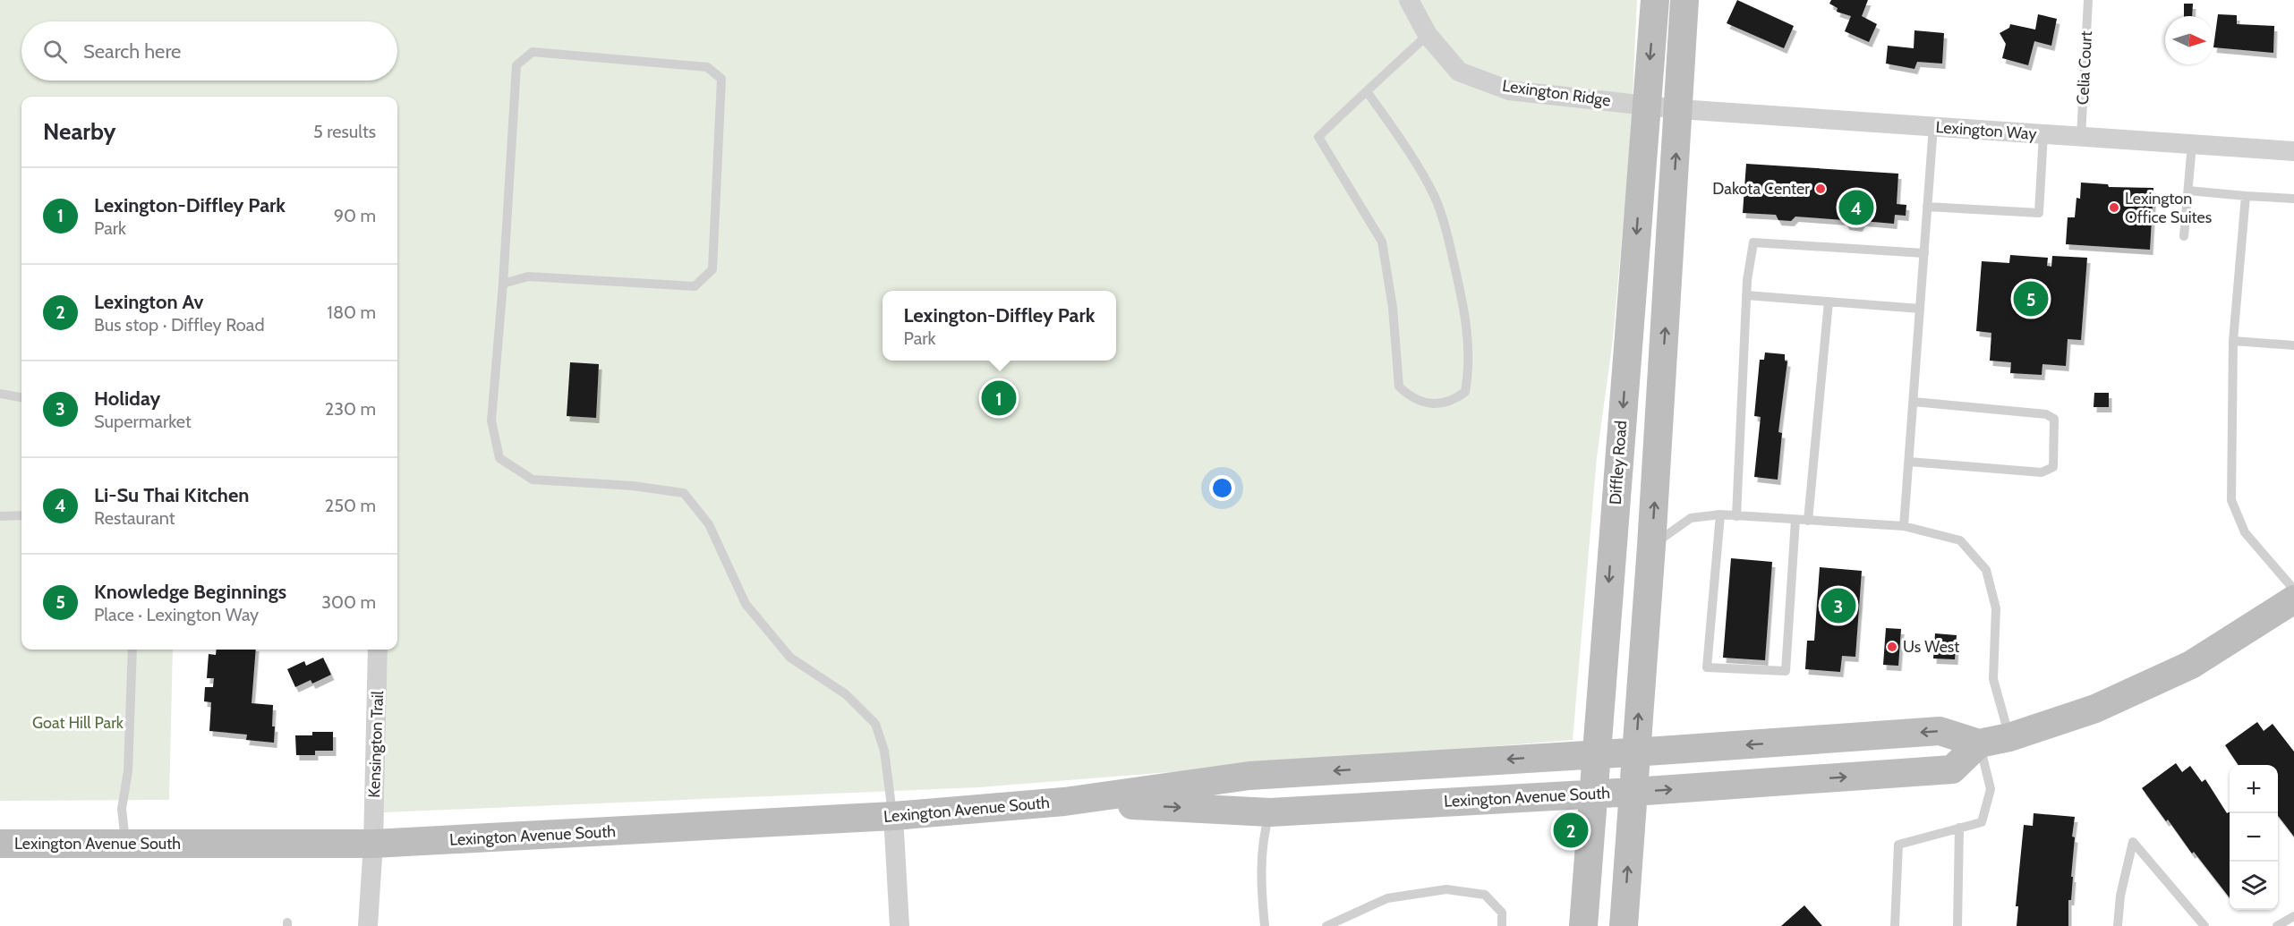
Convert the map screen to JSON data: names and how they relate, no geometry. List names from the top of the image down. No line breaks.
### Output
{"streets":{"street":["Lexington Ridge","Lexington Way","Diffley Road","Kensington Trail","Lexington Avenue South"],"lane":["Celia Court"]},"crossings":[["Celia Court","Lexington Way"],["Lexington Ridge","Lexington Way"],["Lexington Ridge","Diffley Road"],["Diffley Road","Lexington Avenue South"],["Kensington Trail","Lexington Avenue South"]],"parks":["Goat Hill Park"],"places":["Dakota Center","Lexington Office Suites","Us West"],"north":"right","page":{"search":"Search here","heading":["Nearby","5 results"],"list":[{"mark":"1","name":"Lexington-Diffley Park","note":"Park","value":"90 m"},{"mark":"2","name":"Lexington Av","note":"Bus stop · Diffley Road","value":"180 m"},{"mark":"3","name":"Holiday","note":"Supermarket","value":"230 m"},{"mark":"4","name":"Li-Su Thai Kitchen","note":"Restaurant","value":"250 m"},{"mark":"5","name":"Knowledge Beginnings","note":"Place · Lexington Way","value":"300 m"}],"pins":["4","5","1","3","2"],"popup":["Lexington-Diffley Park","Park"],"map_buttons":["+","−"]}}
